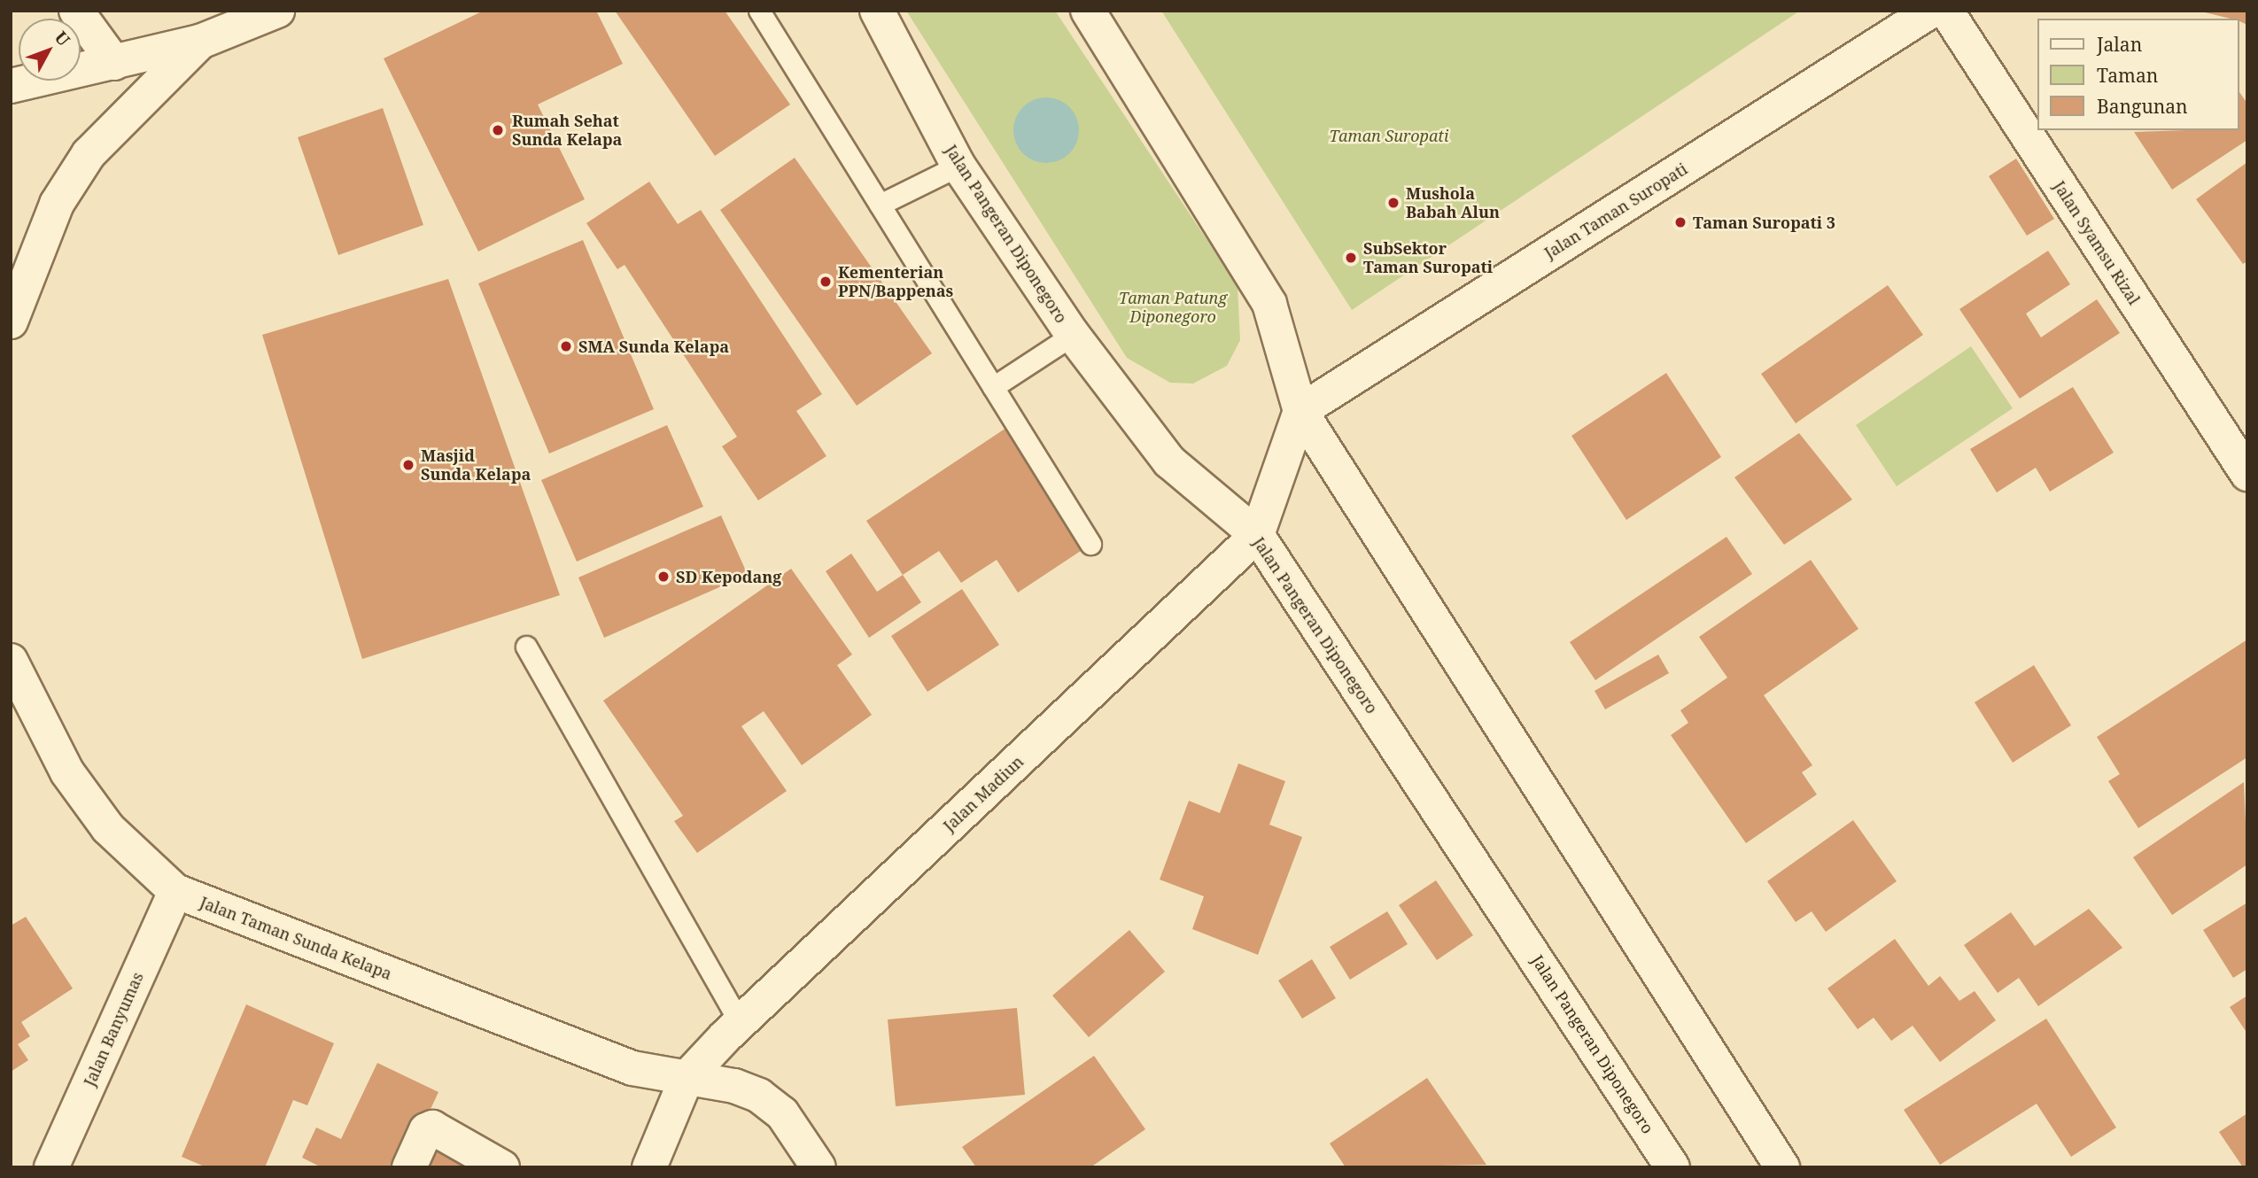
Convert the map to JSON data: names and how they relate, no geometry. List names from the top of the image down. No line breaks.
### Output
{"streets":{"street":["Jalan Taman Suropati","Jalan Pangeran Diponegoro","Jalan Syamsu Rizal","Jalan Madiun","Jalan Taman Sunda Kelapa","Jalan Banyumas"]},"crossings":[["Jalan Taman Suropati","Jalan Madiun"],["Jalan Pangeran Diponegoro","Jalan Madiun"],["Jalan Madiun","Jalan Taman Sunda Kelapa"],["Jalan Taman Sunda Kelapa","Jalan Banyumas"]],"parks":["Taman Suropati","Taman Patung Diponegoro"],"places":["Rumah Sehat Sunda Kelapa","Mushola Babah Alun","Taman Suropati 3","SubSektor Taman Suropati","Kementerian PPN/Bappenas","SMA Sunda Kelapa","Masjid Sunda Kelapa","SD Kepodang"],"legend":["Jalan","Taman","Bangunan"],"north":"top right"}
